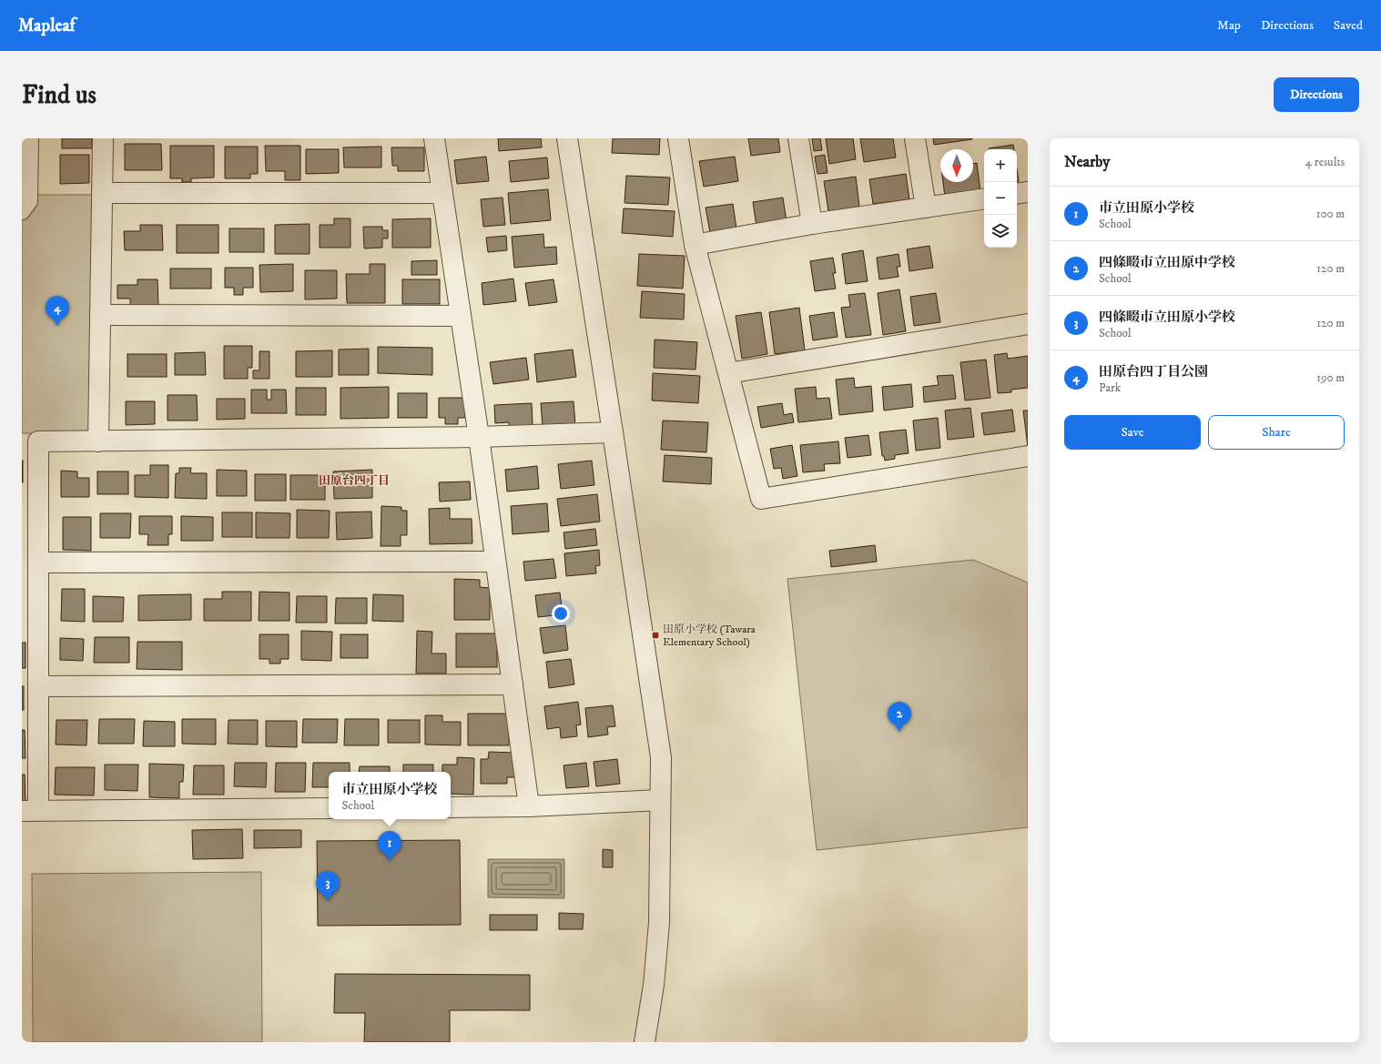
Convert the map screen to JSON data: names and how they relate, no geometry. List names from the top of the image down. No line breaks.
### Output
{"districts":["田原台四丁目"],"places":{"transit":["田原小学校 (Tawara Elementary School)"]},"north":"bottom","page":{"header":"Mapleaf","nav":["Map","Directions","Saved"],"buttons":["Directions",["Save","Share"]],"title":"Find us","heading":["Nearby","4 results"],"map_buttons":["+","−"],"list":[{"mark":"1","name":"市立田原小学校","note":"School","value":"100 m"},{"mark":"2","name":"四條畷市立田原中学校","note":"School","value":"120 m"},{"mark":"3","name":"四條畷市立田原小学校","note":"School","value":"120 m"},{"mark":"4","name":"田原台四丁目公園","note":"Park","value":"190 m"}],"pins":["4","2","1","3"],"popup":["市立田原小学校","School"]}}
